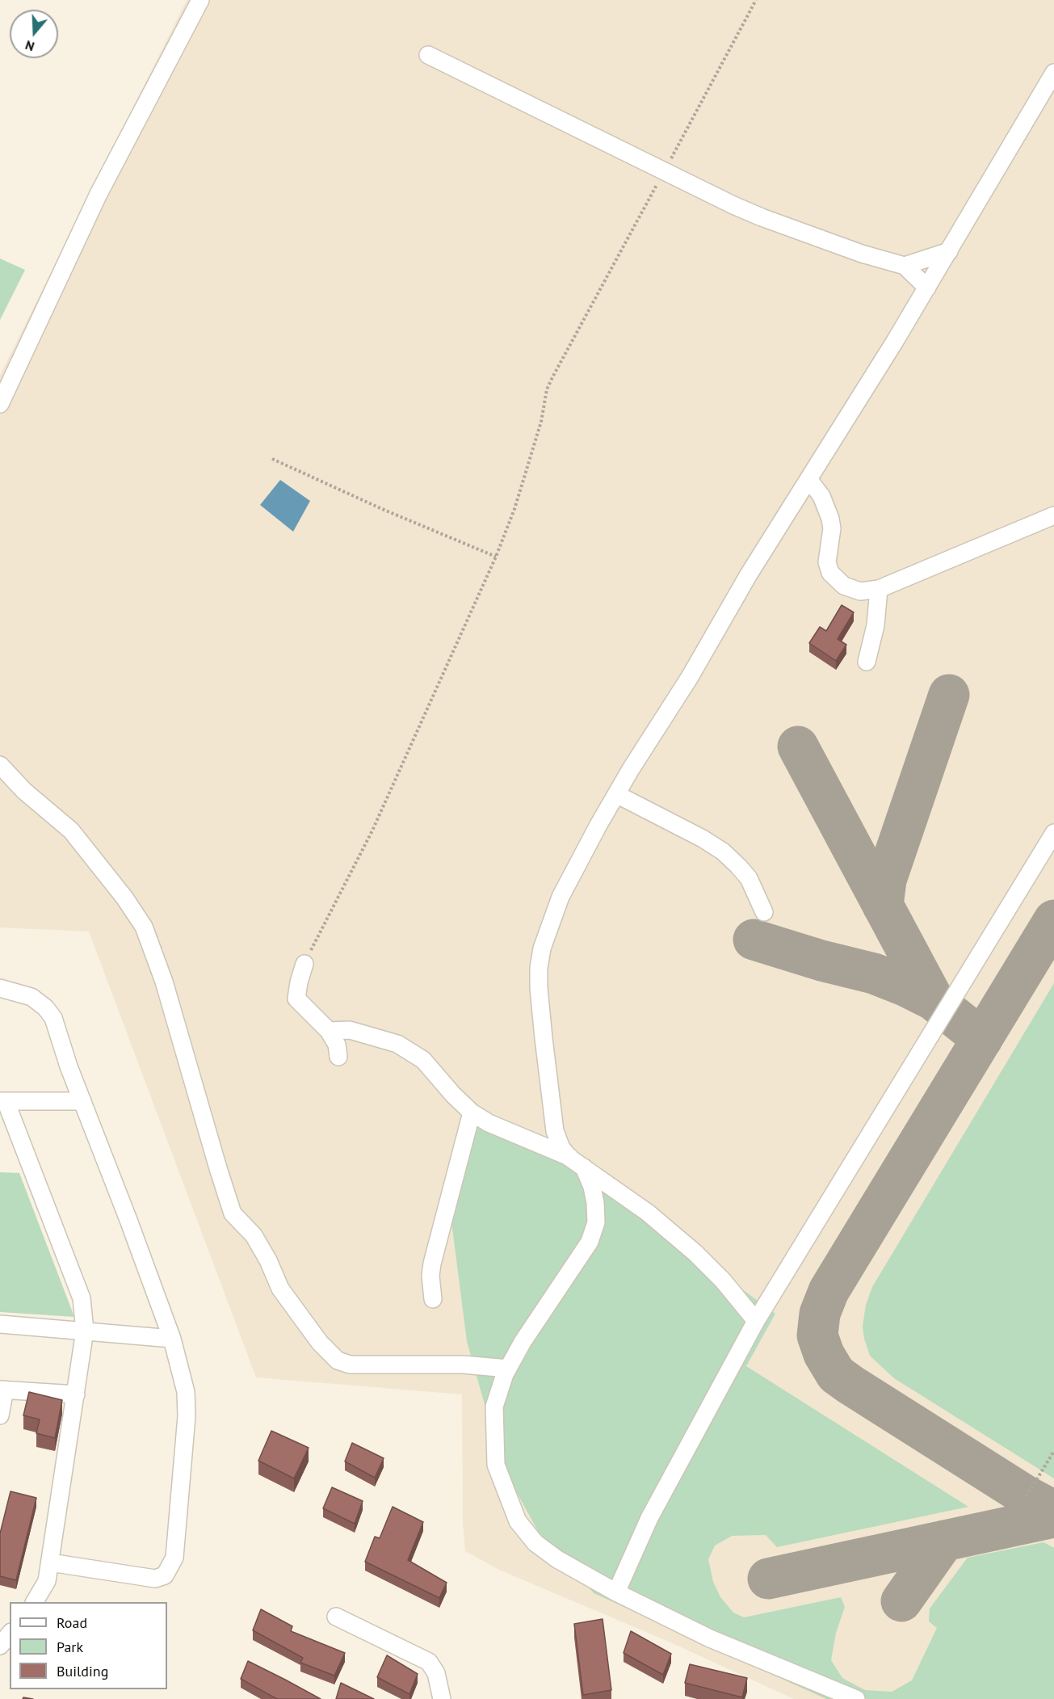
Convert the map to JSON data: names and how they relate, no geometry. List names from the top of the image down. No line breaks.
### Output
{"legend":["Road","Park","Building"],"north":"bottom"}
